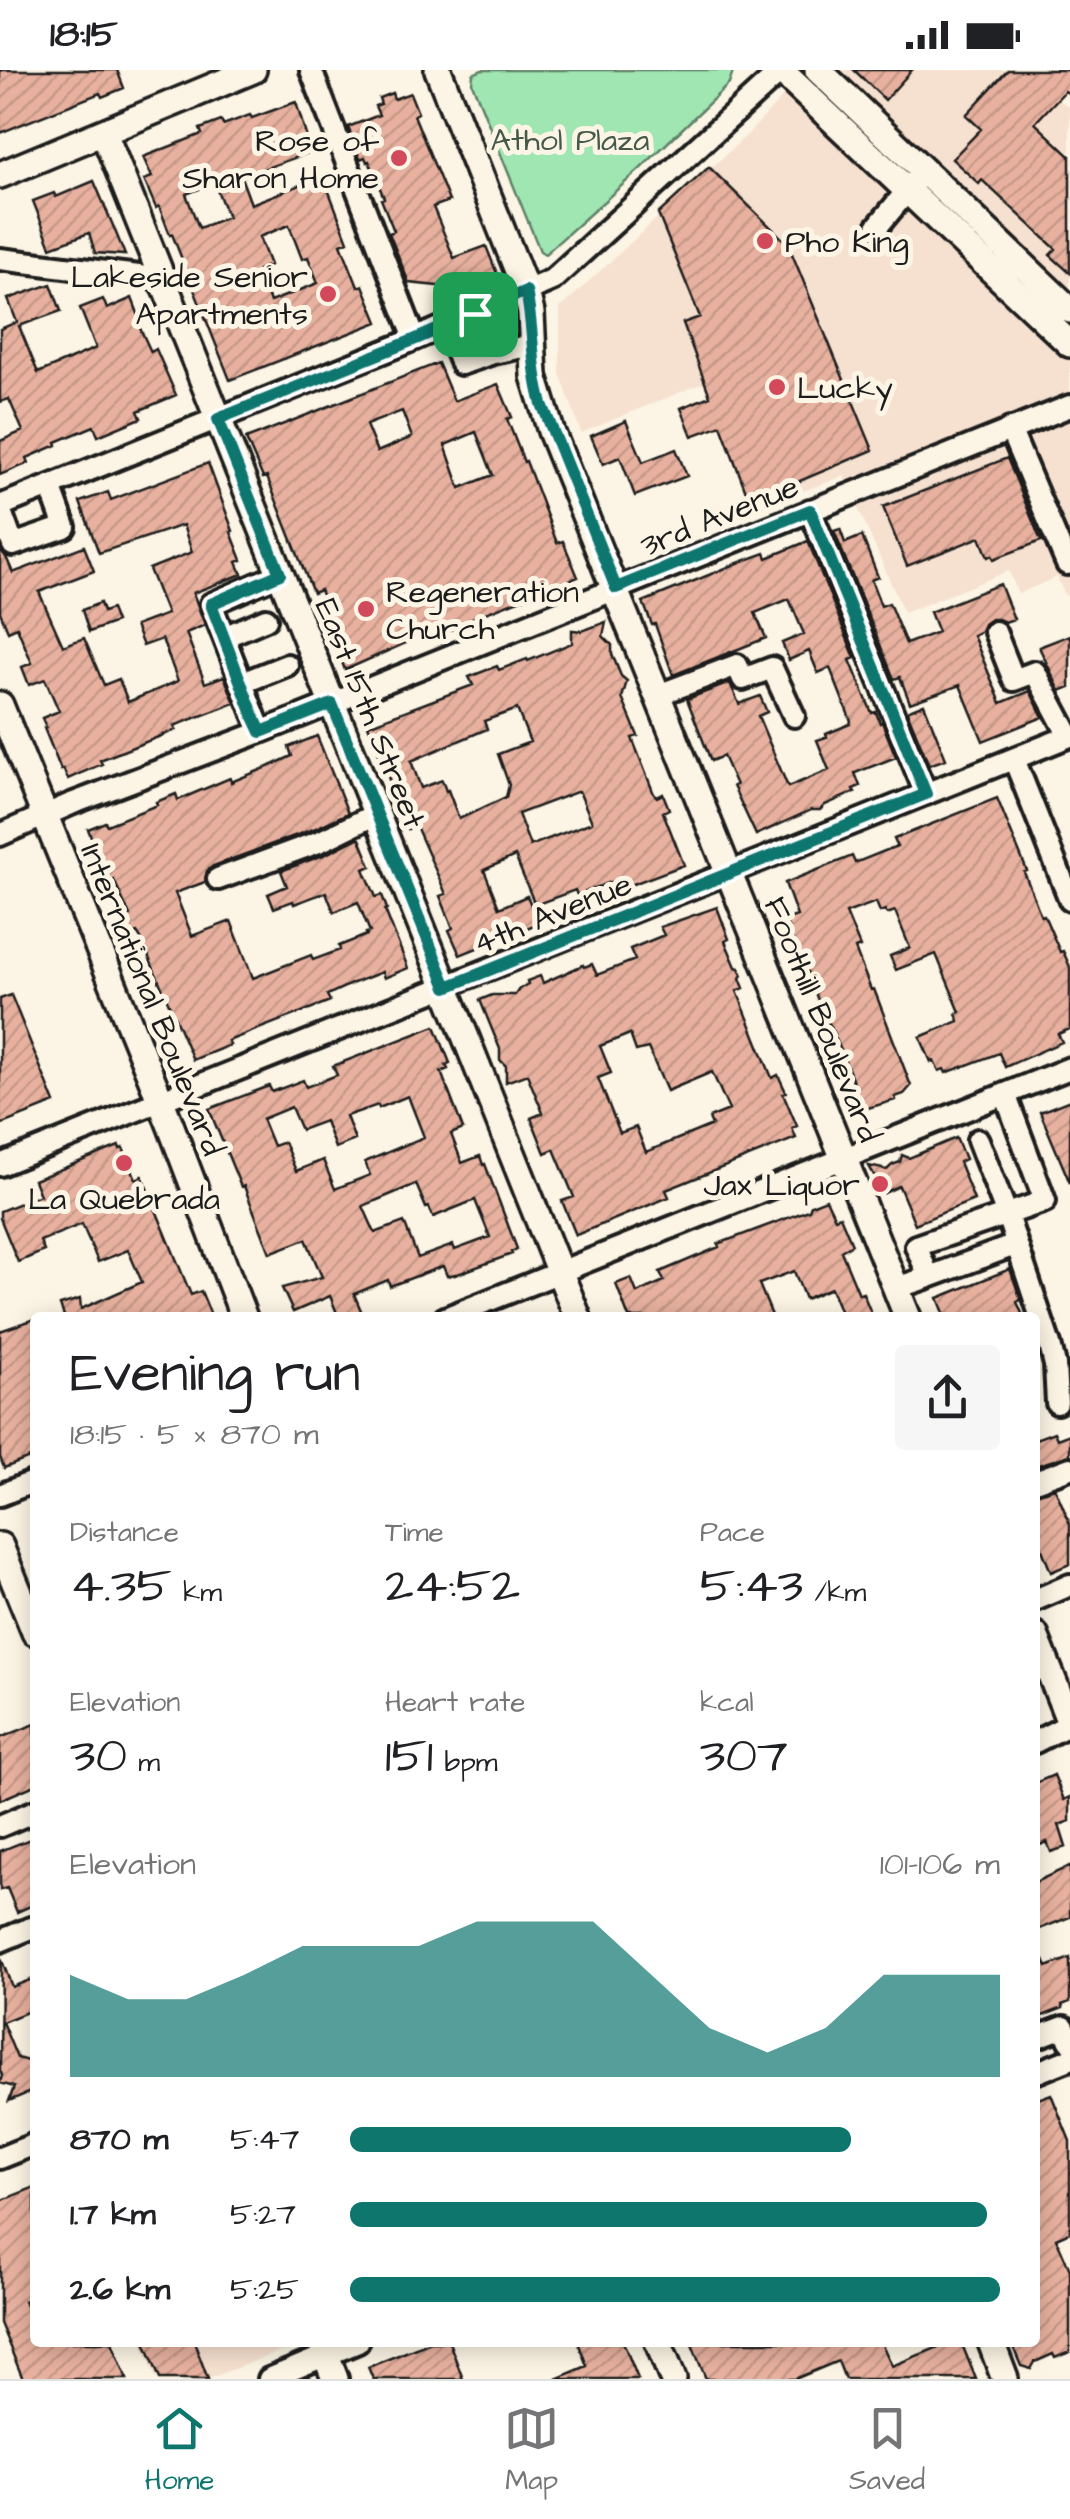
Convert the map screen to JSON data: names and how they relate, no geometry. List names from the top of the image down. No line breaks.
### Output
{"streets":{"main road":["East 15th Street","International Boulevard","Foothill Boulevard"],"street":["3rd Avenue","4th Avenue"]},"crossings":[["3rd Avenue","East 15th Street"],["3rd Avenue","International Boulevard"],["3rd Avenue","Foothill Boulevard"],["East 15th Street","4th Avenue"],["4th Avenue","International Boulevard"],["4th Avenue","Foothill Boulevard"]],"parks":["Athol Plaza"],"places":["Rose of Sharon Home","Pho King","Lakeside Senior Apartments","Lucky","Regeneration Church","La Quebrada","Jax Liquor"],"page":{"status":"18:15","heading":["Evening run","18:15 · 5 × 870 m"],"stats":[["Distance","4.35 km"],["Time","24:52"],["Pace","5:43 /km"],["Elevation","30 m"],["Heart rate","151 bpm"],["kcal","307"]],"chart":["Elevation","101–106 m"],"list":[{"name":"870 m","note":"5:47"},{"name":"1.7 km","note":"5:27"},{"name":"2.6 km","note":"5:25"}],"tabs":["Home","Map","Saved"]}}
